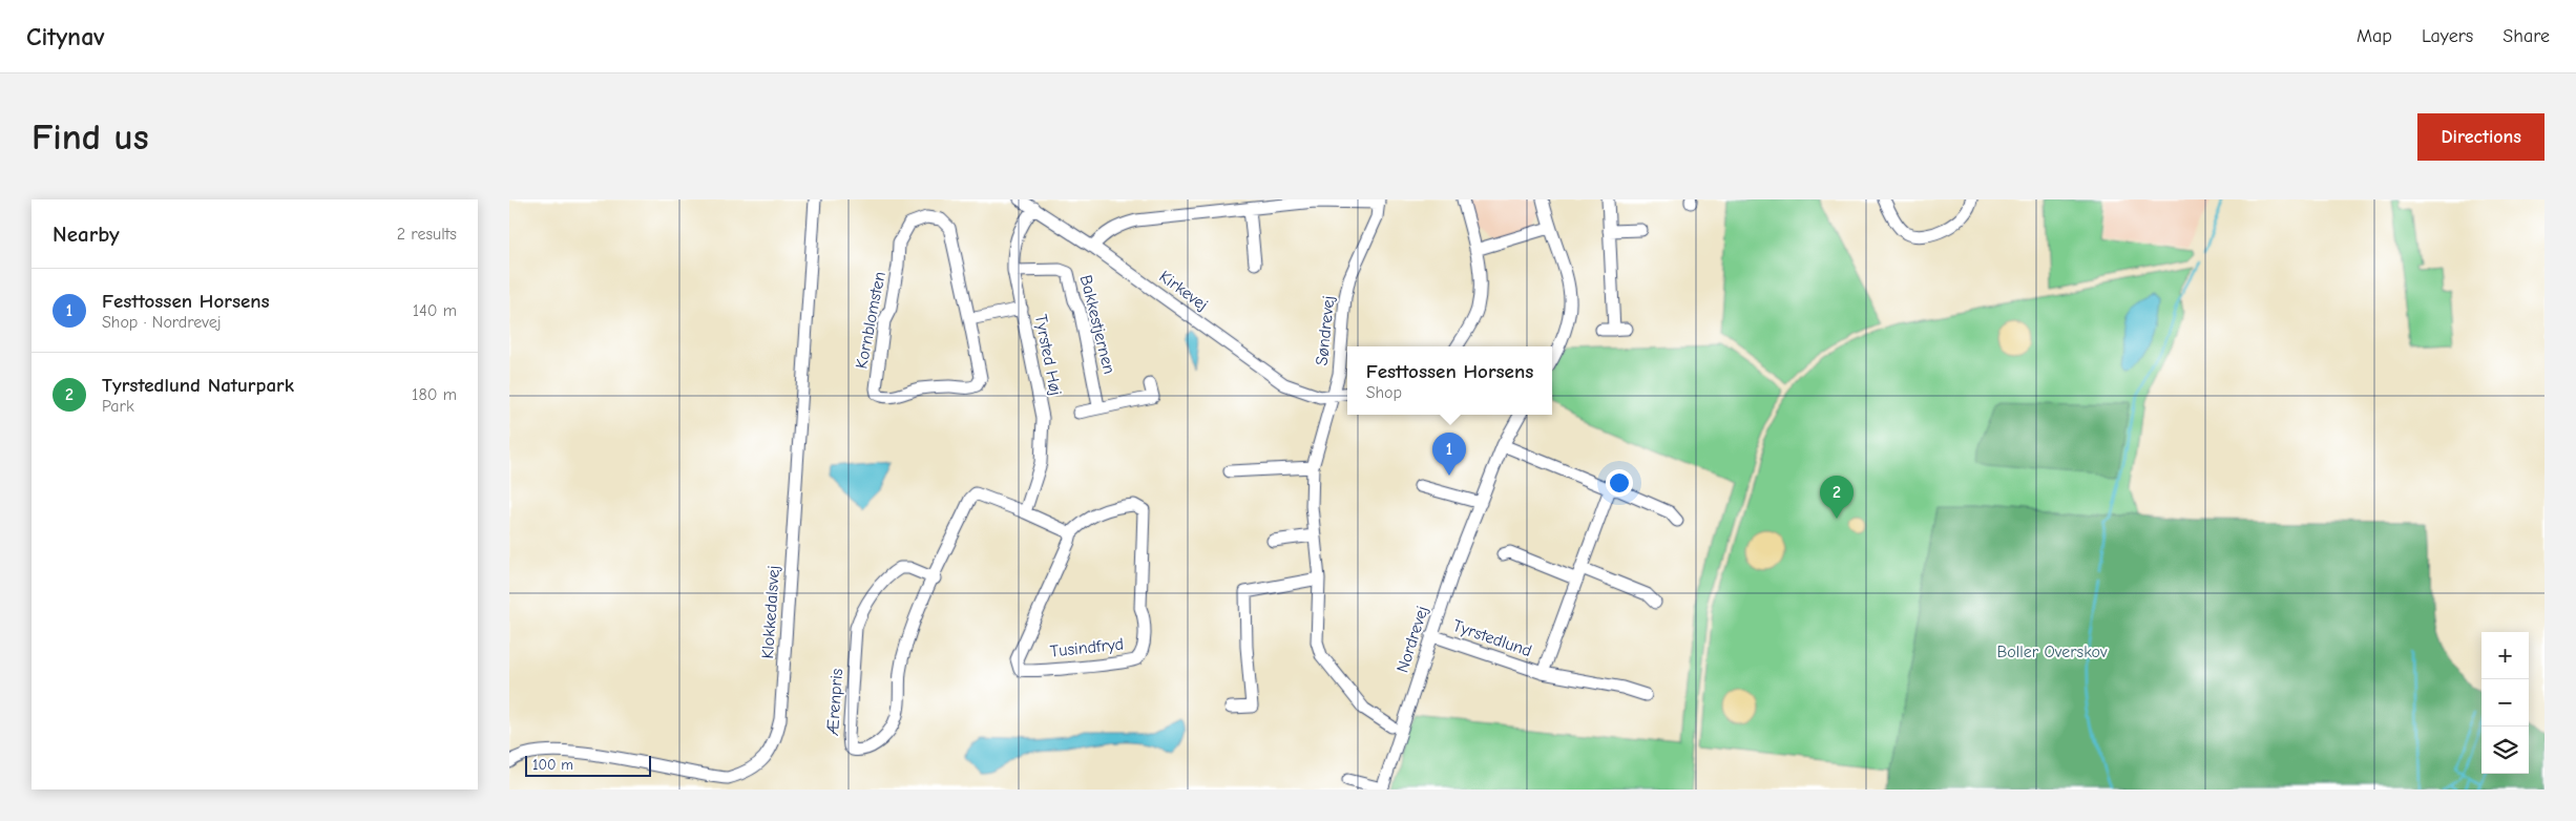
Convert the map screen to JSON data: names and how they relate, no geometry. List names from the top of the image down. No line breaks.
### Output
{"streets":{"street":["Kirkevej","Kornblomsten","Bakkestjernen","Søndrevej","Tyrsted Høj","Klokkedalsvej","Tyrstedlund","Nordrevej","Tusindfryd","Ærenpris"]},"crossings":[["Kirkevej","Søndrevej"],["Kirkevej","Tyrsted Høj"],["Bakkestjernen","Tyrsted Høj"],["Tyrsted Høj","Ærenpris"],["Tyrstedlund","Nordrevej"]],"parks":["Boller Overskov"],"scale_bar":"100 m","page":{"header":"Citynav","nav":["Map","Layers","Share"],"buttons":"Directions","title":"Find us","heading":["Nearby","2 results"],"list":[{"mark":"1","name":"Festtossen Horsens","note":"Shop · Nordrevej","value":"140 m"},{"mark":"2","name":"Tyrstedlund Naturpark","note":"Park","value":"180 m"}],"popup":["Festtossen Horsens","Shop"],"pins":["1","2"],"map_buttons":["+","−"],"scale":"100 m"}}
